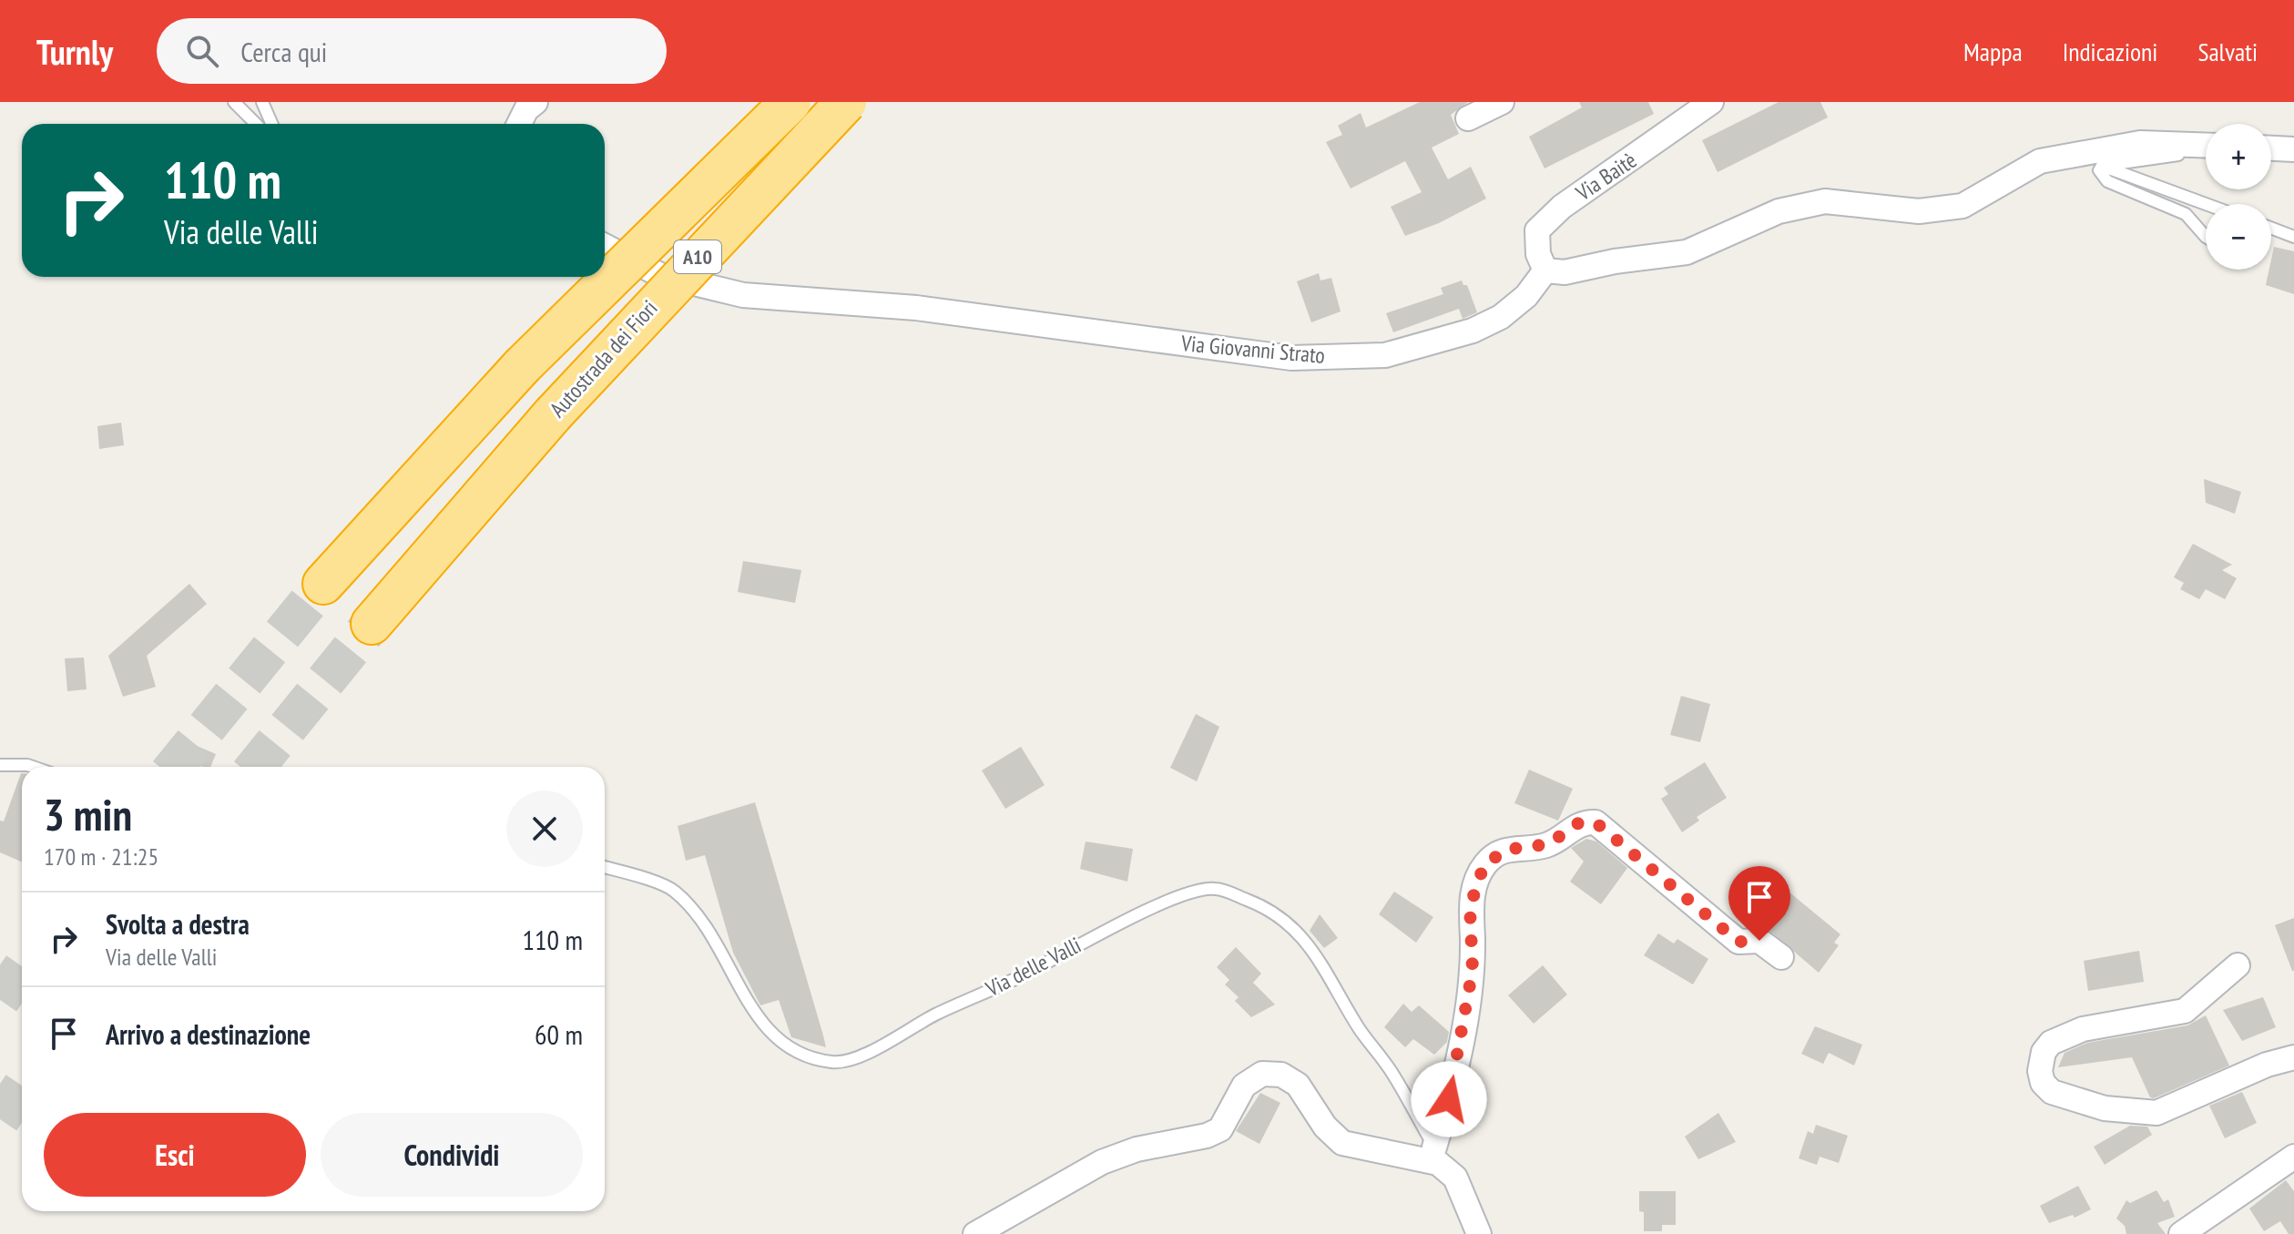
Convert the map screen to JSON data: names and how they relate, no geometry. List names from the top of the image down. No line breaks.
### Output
{"streets":{"highway":["A10","Autostrada dei Fiori"],"street":["Via Baitè","Via Giovanni Strato","Via delle Valli"]},"crossings":[["Via Baitè","Via Giovanni Strato"]],"page":{"header":"Turnly","search":"Cerca qui","nav":["Mappa","Indicazioni","Salvati"],"map_buttons":["+","−"],"turn":["110 m","Via delle Valli"],"heading":["3 min","170 m · 21:25"],"list":[{"name":"Svolta a destra","note":"Via delle Valli","value":"110 m"},{"name":"Arrivo a destinazione","value":"60 m"}],"buttons":["Esci","Condividi"]}}
